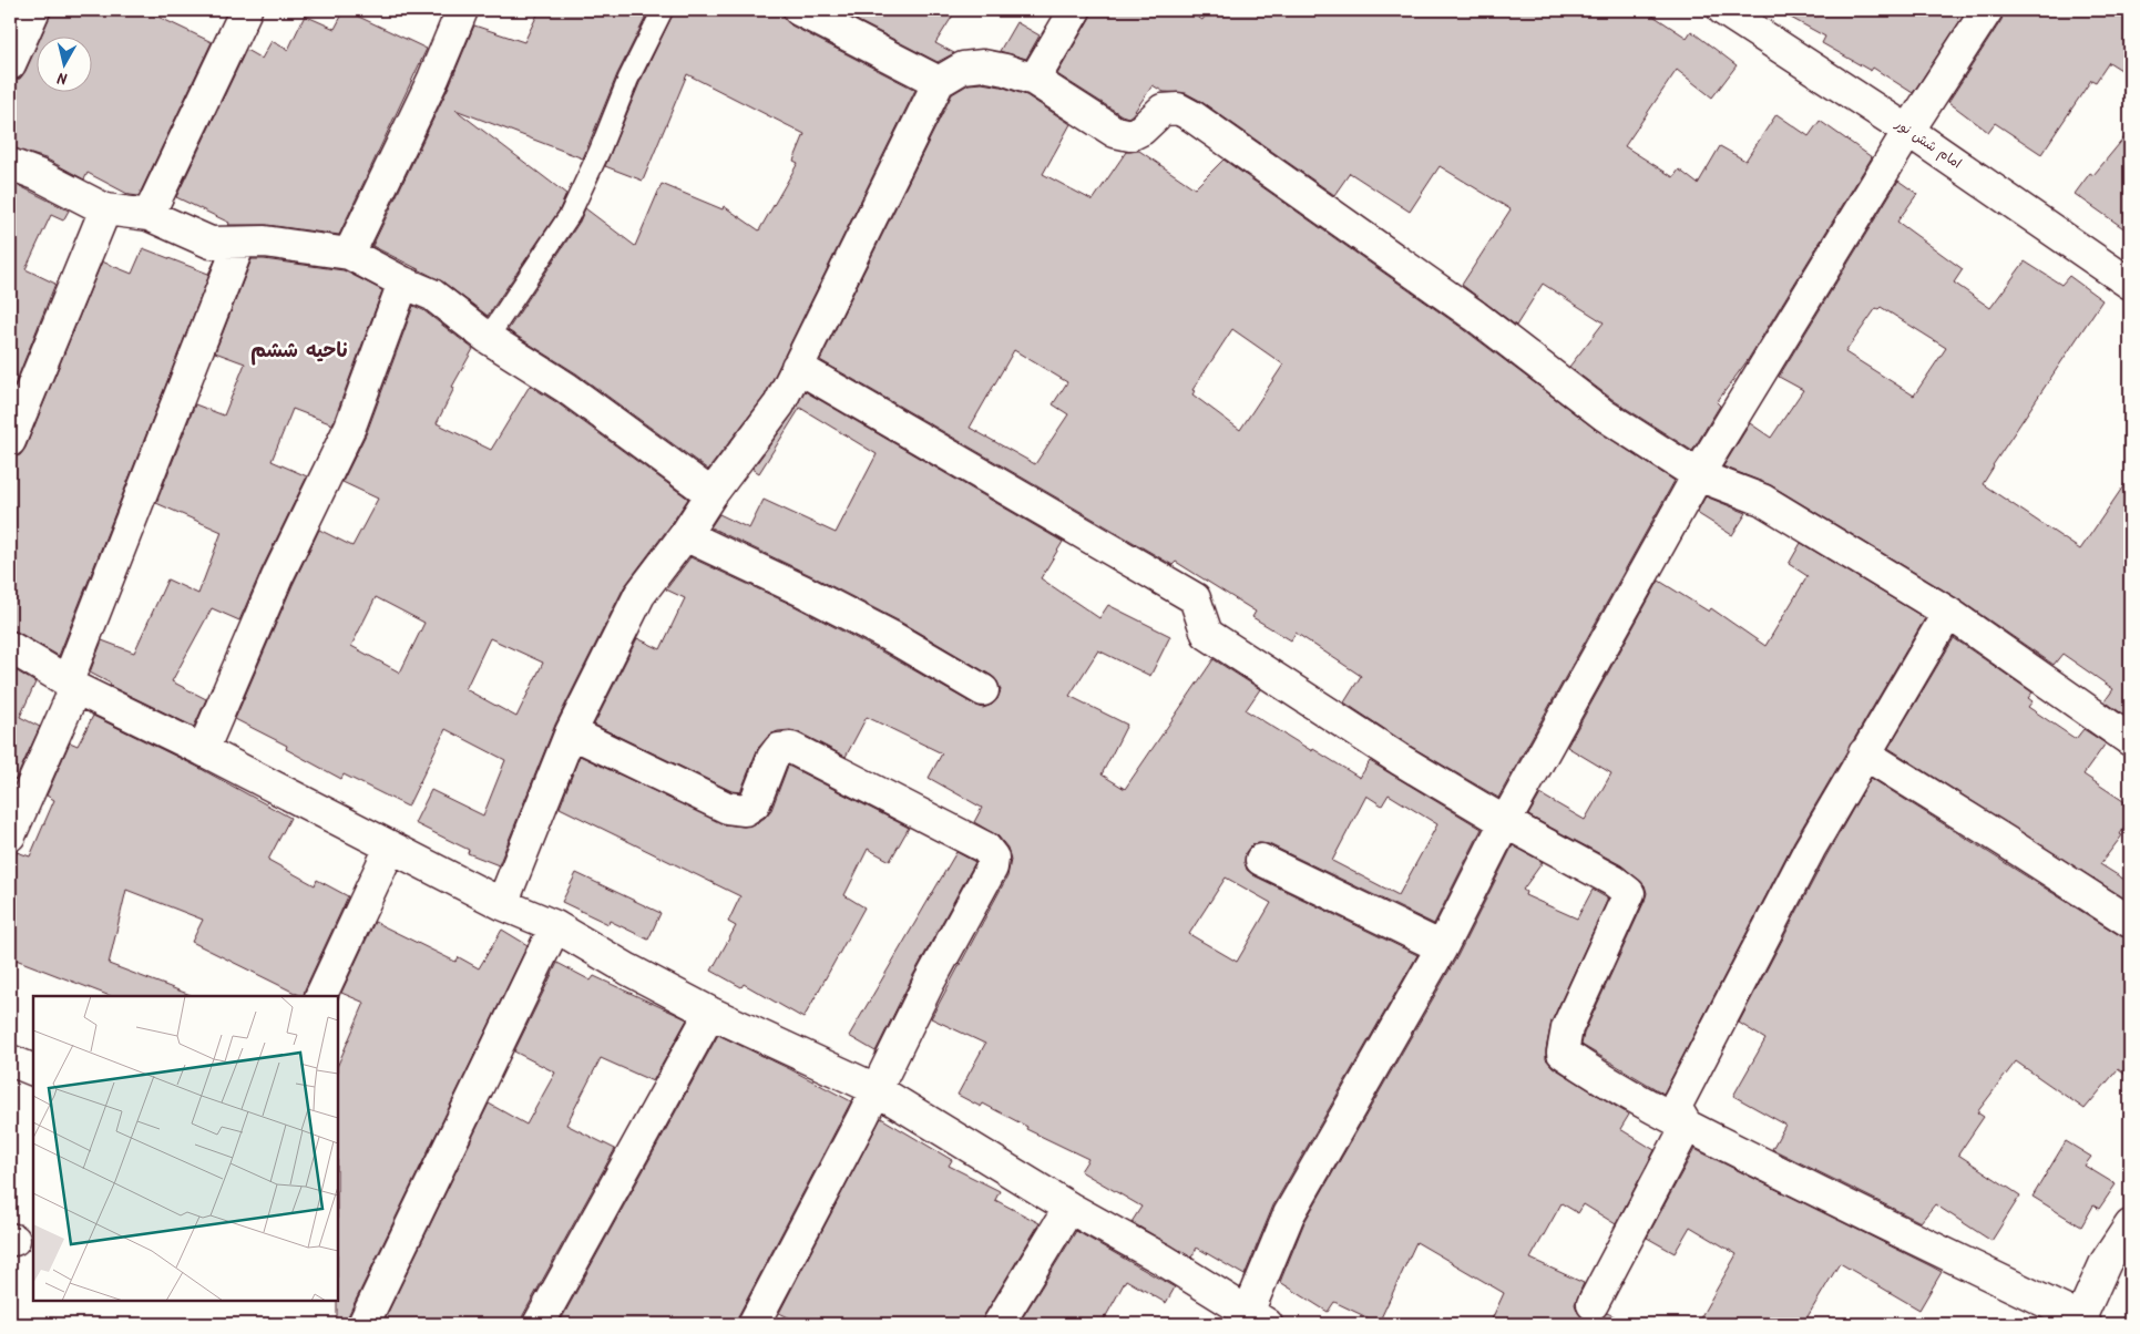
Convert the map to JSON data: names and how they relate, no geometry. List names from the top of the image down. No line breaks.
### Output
{"streets":{"street":["امام شش نور"]},"districts":["ناحیه ششم"],"north":"bottom"}
